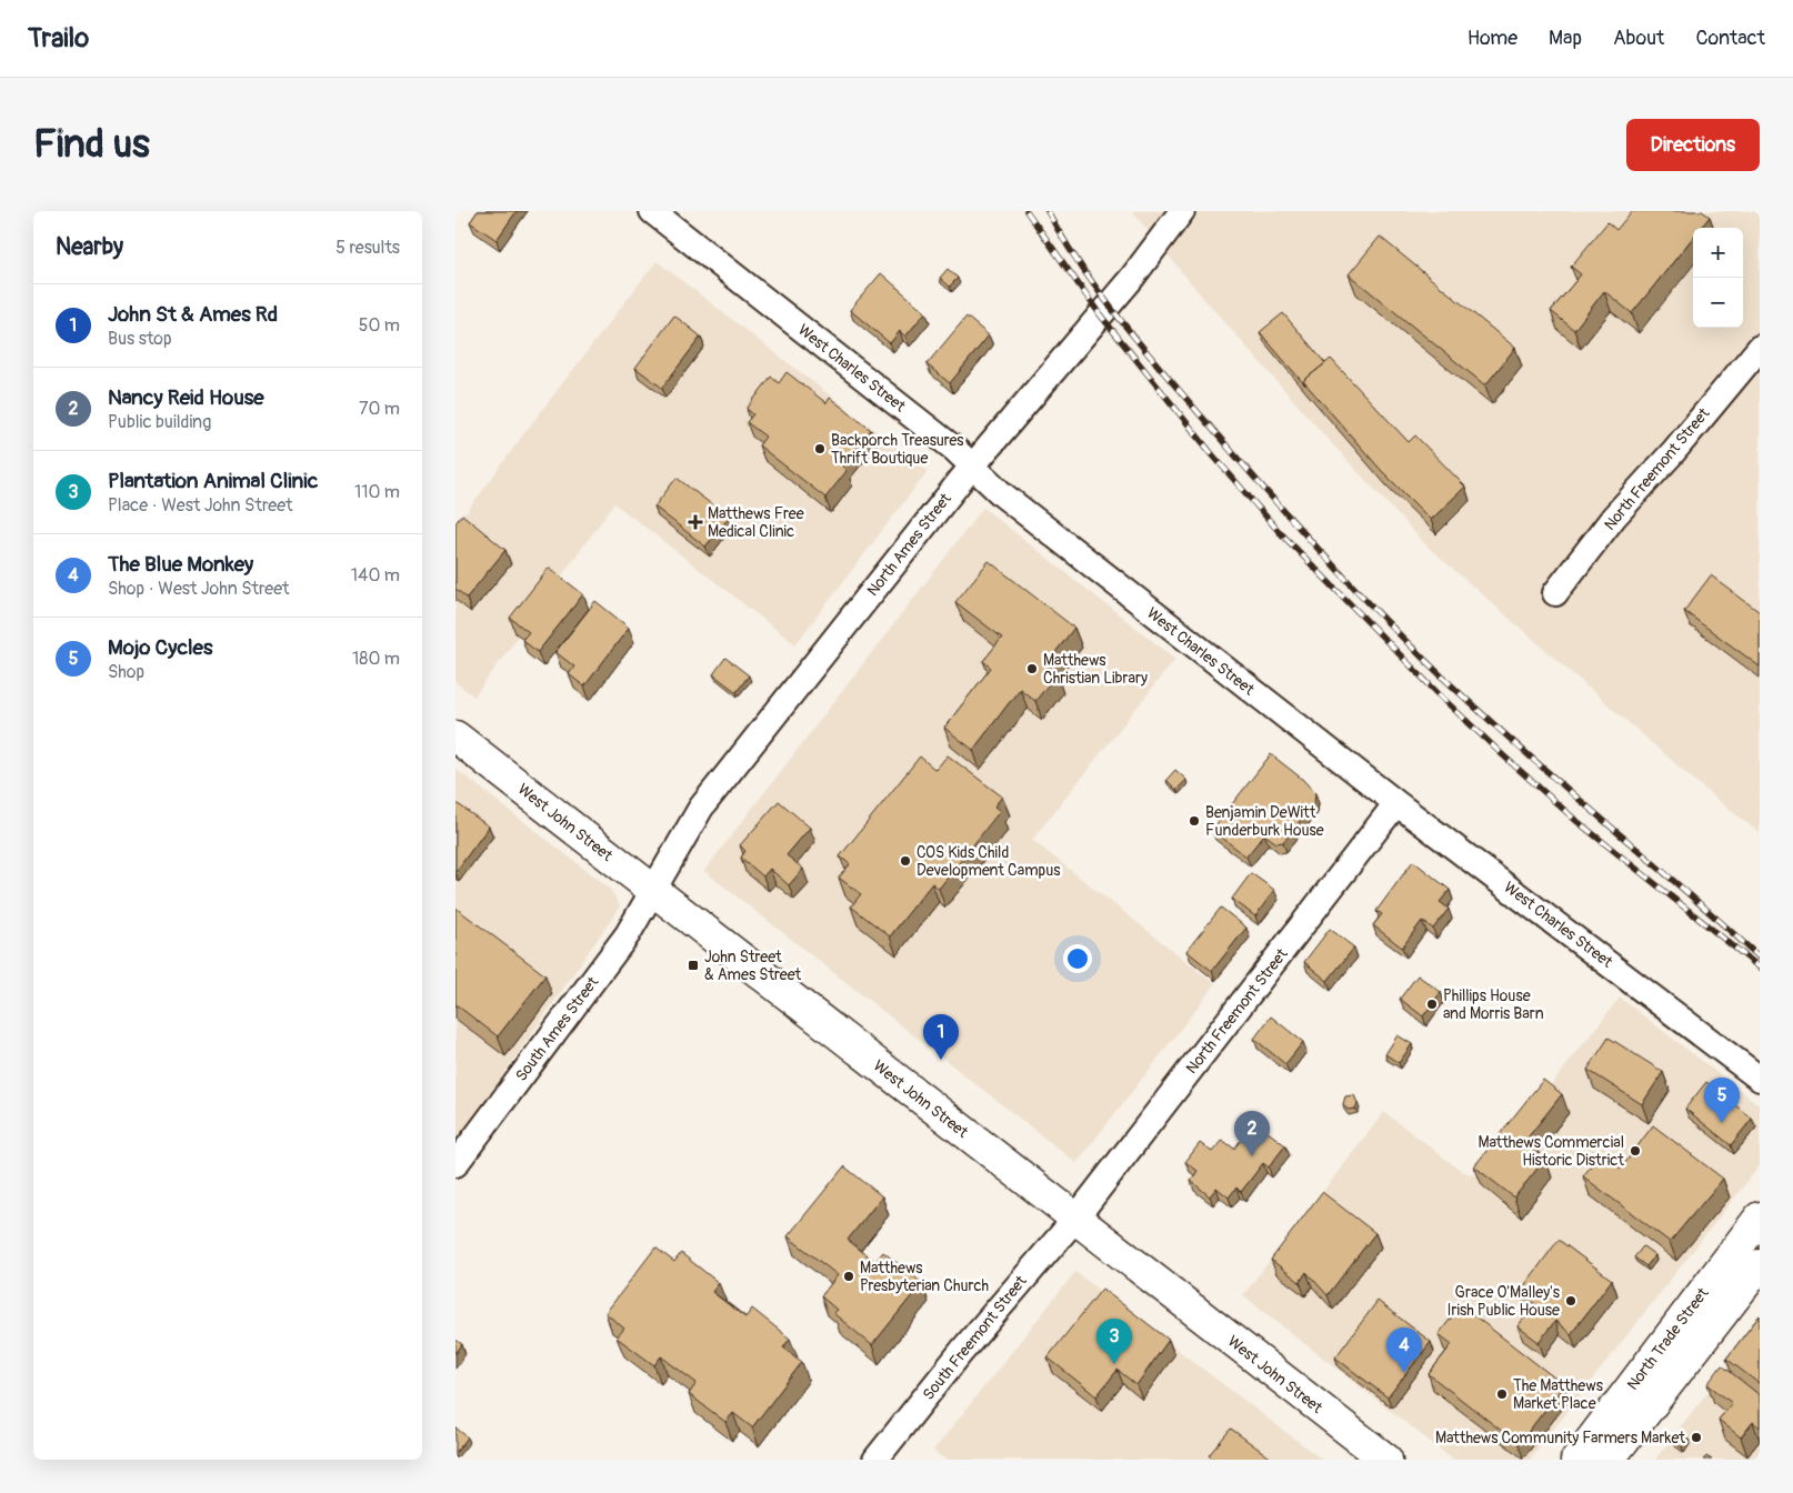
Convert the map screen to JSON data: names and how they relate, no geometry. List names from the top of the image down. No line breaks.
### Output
{"streets":{"main road":["West John Street","North Trade Street"],"street":["West Charles Street","North Freemont Street","North Ames Street","South Ames Street","South Freemont Street"]},"crossings":[["West Charles Street","North Freemont Street"],["West Charles Street","North Ames Street"],["North Freemont Street","West John Street"],["North Freemont Street","South Freemont Street"],["North Ames Street","West John Street"],["North Ames Street","South Ames Street"],["West John Street","South Ames Street"],["West John Street","South Freemont Street"]],"places":{"other":["Backporch Treasures Thrift Boutique","Matthews Christian Library","Benjamin DeWitt Funderburk House","COS Kids Child Development Campus","Phillips House and Morris Barn","Matthews Commercial Historic District","Matthews Presbyterian Church","Grace O'Malley's Irish Public House","The Matthews Market Place","Matthews Community Farmers Market"],"health":["Matthews Free Medical Clinic"],"transit":["John Street & Ames Street"]},"page":{"header":"Trailo","nav":["Home","Map","About","Contact"],"buttons":"Directions","title":"Find us","heading":["Nearby","5 results"],"map_buttons":["+","−"],"list":[{"mark":"1","name":"John St & Ames Rd","note":"Bus stop","value":"50 m"},{"mark":"2","name":"Nancy Reid House","note":"Public building","value":"70 m"},{"mark":"3","name":"Plantation Animal Clinic","note":"Place · West John Street","value":"110 m"},{"mark":"4","name":"The Blue Monkey","note":"Shop · West John Street","value":"140 m"},{"mark":"5","name":"Mojo Cycles","note":"Shop","value":"180 m"}],"pins":["1","5","2","3","4"]}}
